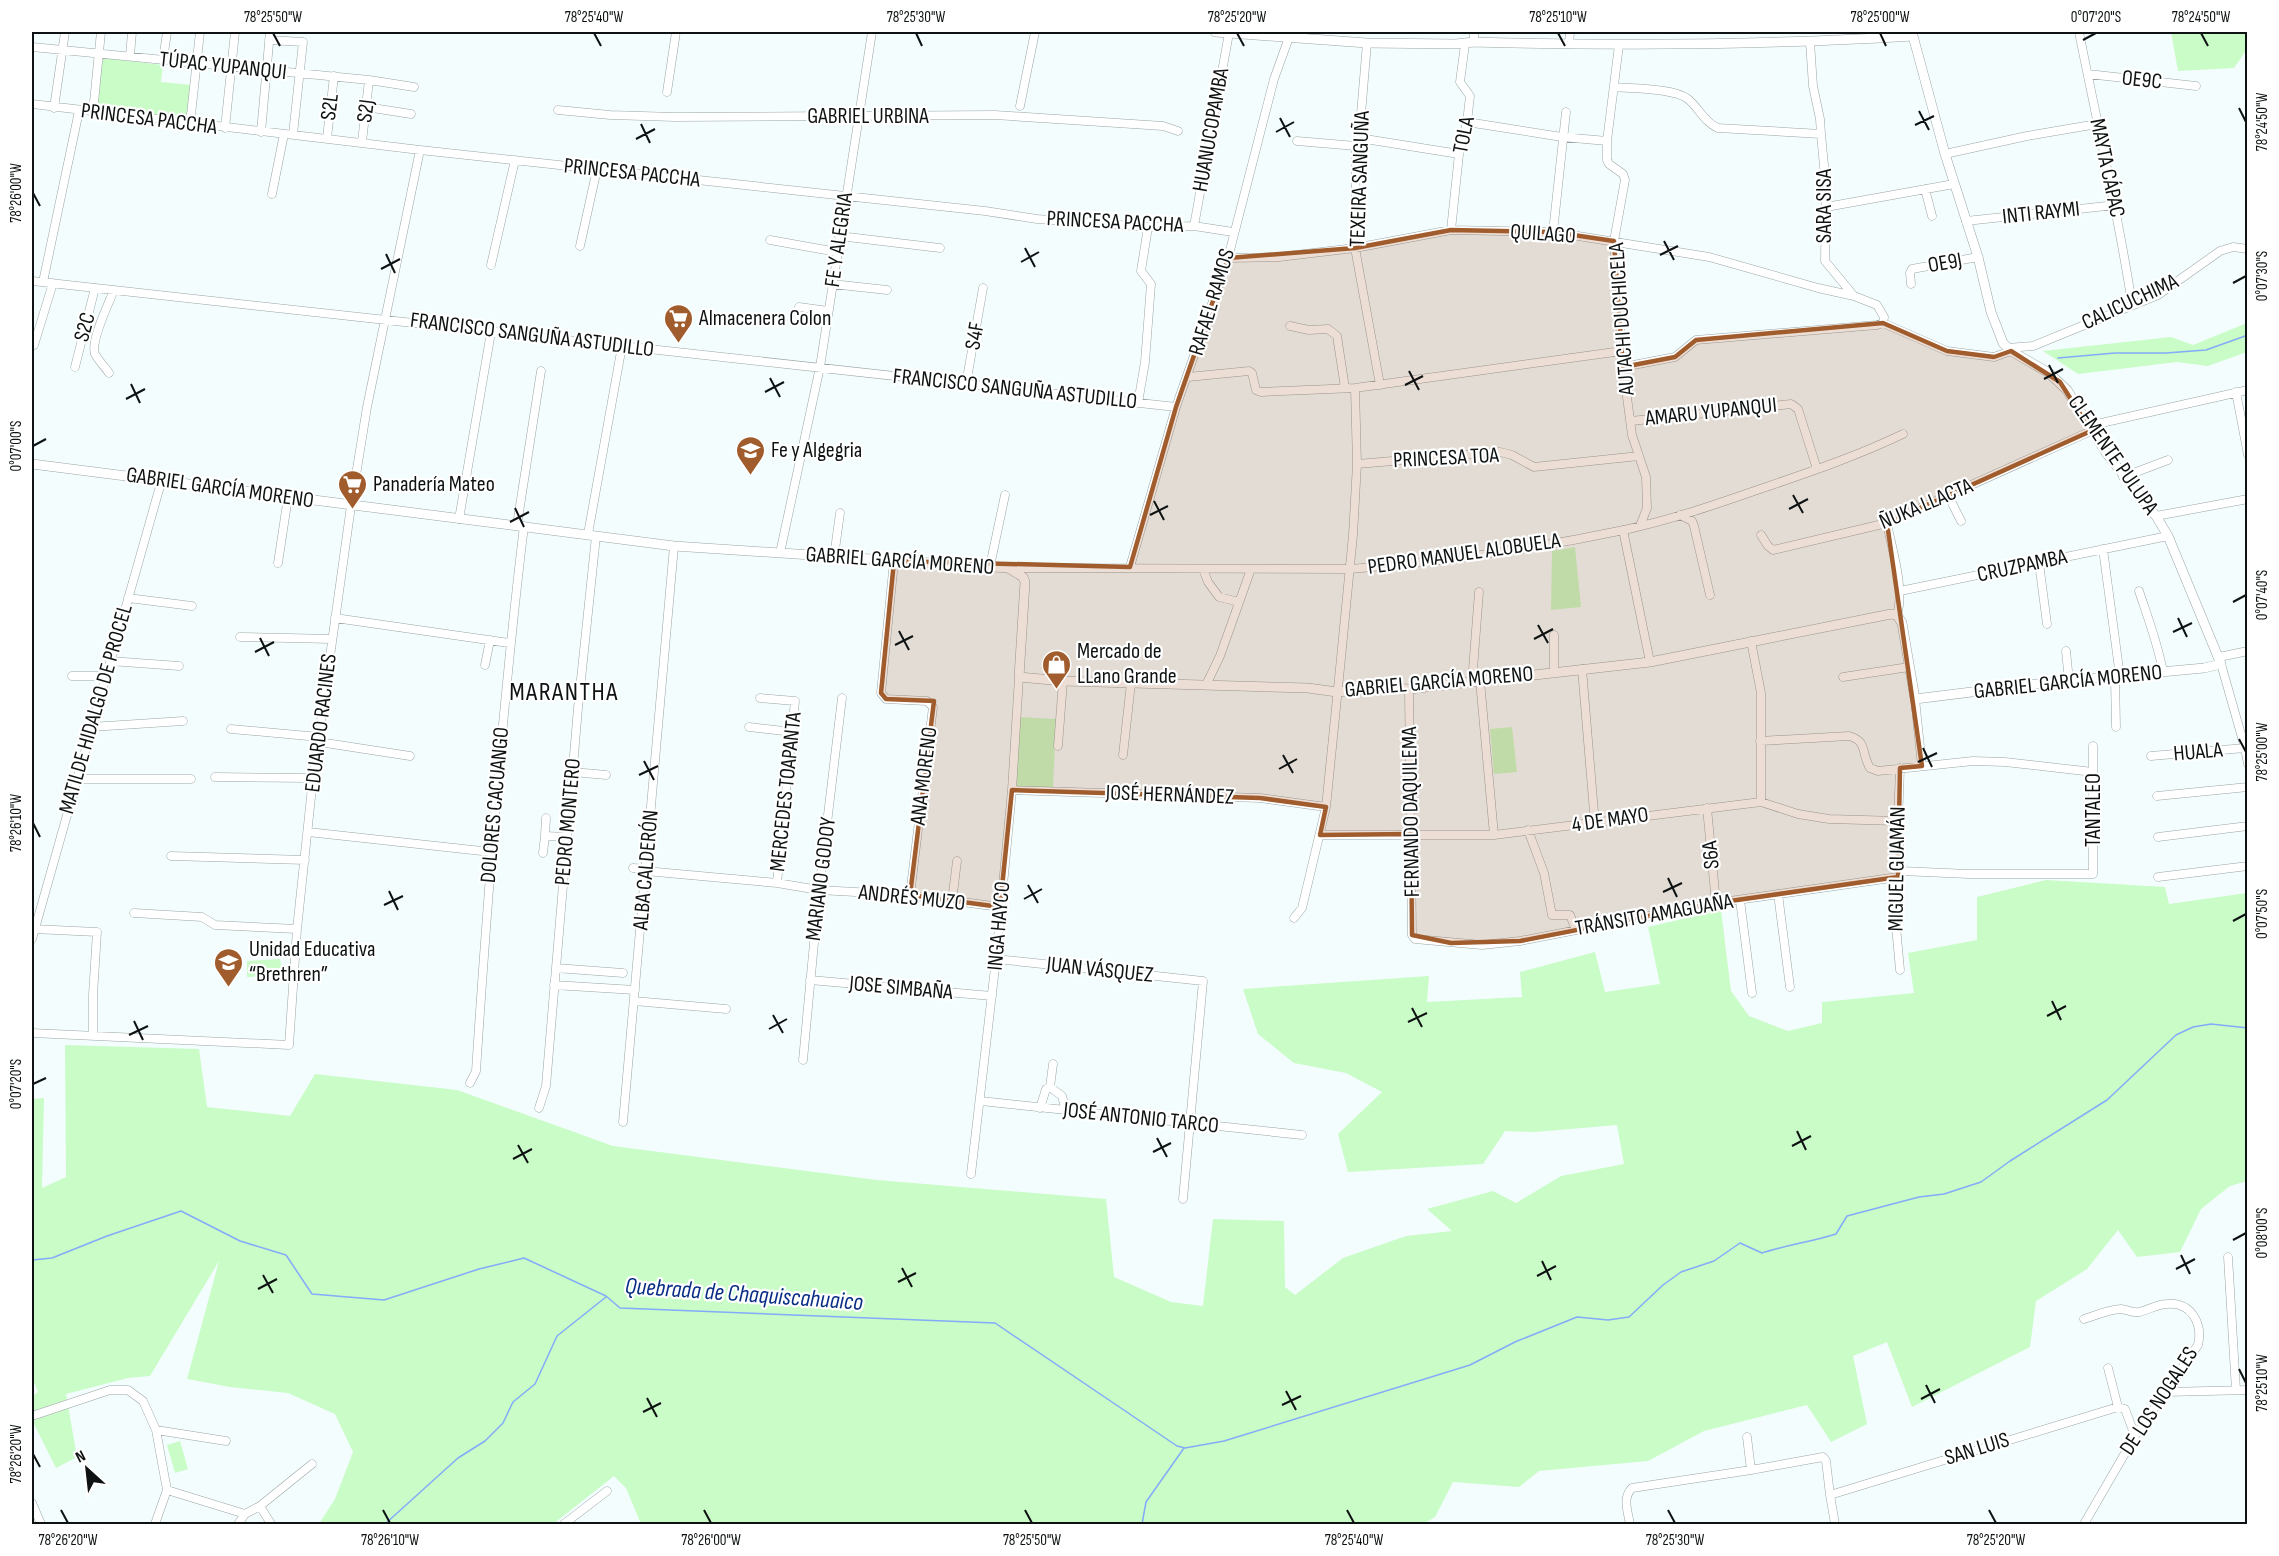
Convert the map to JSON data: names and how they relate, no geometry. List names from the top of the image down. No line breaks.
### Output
{"streets":{"street":["TÚPAC YUPANQUI","OE9C","S2L","S2J","GABRIEL URBINA","PRINCESA PACCHA","HUANUCOPAMBA","TOLA","MAYTA CÁPAC","TEXEIRA SANGUÑA","SARA SISA","INTI RAYMI","QUILAGO","FE Y ALEGRIA","OE9J","RAFAEL RAMOS","CALICUCHIMA","AUTACHI DUCHICELA","S2C","FRANCISCO SANGUÑA ASTUDILLO","S4F","AMARU YUPANQUI","CLEMENTE PULUPA","PRINCESA TOA","GABRIEL GARCÍA MORENO","ÑUKA LLACTA","PEDRO MANUEL ALOBUELA","CRUZPAMBA","MATILDE HIDALGO DE PROCEL","EDUARDO RACINES","HUALA","ANA MORENO","MERCEDES TOAPANTA","JOSÉ HERNÁNDEZ","DOLORES CACUANGO","TANTALEO","FERNANDO DAQUILEMA","4 DE MAYO","PEDRO MONTERO","S6A","MIGUEL GUAMÁN","ALBA CALDERÓN","MARIANO GODOY","ANDRÉS MUZO","TRÁNSITO AMAGUAÑA","INGA HAYCO","JUAN VÁSQUEZ","JOSE SIMBAÑA","JOSÉ ANTONIO TARCO","DE LOS NOGALES","SAN LUIS"]},"crossings":[["TÚPAC YUPANQUI","S2L"],["TÚPAC YUPANQUI","S2J"],["OE9C","MAYTA CÁPAC"],["S2L","PRINCESA PACCHA"],["S2J","PRINCESA PACCHA"],["GABRIEL URBINA","FE Y ALEGRIA"],["PRINCESA PACCHA","HUANUCOPAMBA"],["PRINCESA PACCHA","FE Y ALEGRIA"],["PRINCESA PACCHA","RAFAEL RAMOS"],["PRINCESA PACCHA","EDUARDO RACINES"],["TOLA","QUILAGO"],["MAYTA CÁPAC","INTI RAYMI"],["MAYTA CÁPAC","CALICUCHIMA"],["TEXEIRA SANGUÑA","QUILAGO"],["SARA SISA","QUILAGO"],["SARA SISA","CALICUCHIMA"],["QUILAGO","RAFAEL RAMOS"],["QUILAGO","AUTACHI DUCHICELA"],["FE Y ALEGRIA","FRANCISCO SANGUÑA ASTUDILLO"],["FE Y ALEGRIA","GABRIEL GARCÍA MORENO"],["RAFAEL RAMOS","FRANCISCO SANGUÑA ASTUDILLO"],["RAFAEL RAMOS","PEDRO MANUEL ALOBUELA"],["CALICUCHIMA","CLEMENTE PULUPA"],["AUTACHI DUCHICELA","AMARU YUPANQUI"],["AUTACHI DUCHICELA","PRINCESA TOA"],["AUTACHI DUCHICELA","PEDRO MANUEL ALOBUELA"],["S2C","FRANCISCO SANGUÑA ASTUDILLO"],["FRANCISCO SANGUÑA ASTUDILLO","S4F"],["FRANCISCO SANGUÑA ASTUDILLO","EDUARDO RACINES"],["FRANCISCO SANGUÑA ASTUDILLO","PEDRO MONTERO"],["AMARU YUPANQUI","PEDRO MANUEL ALOBUELA"],["CLEMENTE PULUPA","GABRIEL GARCÍA MORENO"],["CLEMENTE PULUPA","ÑUKA LLACTA"],["CLEMENTE PULUPA","CRUZPAMBA"],["CLEMENTE PULUPA","HUALA"],["GABRIEL GARCÍA MORENO","PEDRO MANUEL ALOBUELA"],["GABRIEL GARCÍA MORENO","MATILDE HIDALGO DE PROCEL"],["GABRIEL GARCÍA MORENO","EDUARDO RACINES"],["GABRIEL GARCÍA MORENO","ANA MORENO"],["GABRIEL GARCÍA MORENO","DOLORES CACUANGO"],["GABRIEL GARCÍA MORENO","FERNANDO DAQUILEMA"],["GABRIEL GARCÍA MORENO","PEDRO MONTERO"],["GABRIEL GARCÍA MORENO","ALBA CALDERÓN"],["GABRIEL GARCÍA MORENO","INGA HAYCO"],["ANA MORENO","ANDRÉS MUZO"],["MERCEDES TOAPANTA","ANDRÉS MUZO"],["JOSÉ HERNÁNDEZ","INGA HAYCO"],["TANTALEO","TRÁNSITO AMAGUAÑA"],["FERNANDO DAQUILEMA","4 DE MAYO"],["FERNANDO DAQUILEMA","TRÁNSITO AMAGUAÑA"],["4 DE MAYO","S6A"],["4 DE MAYO","MIGUEL GUAMÁN"],["S6A","TRÁNSITO AMAGUAÑA"],["MIGUEL GUAMÁN","TRÁNSITO AMAGUAÑA"],["ALBA CALDERÓN","ANDRÉS MUZO"],["MARIANO GODOY","ANDRÉS MUZO"],["MARIANO GODOY","JOSE SIMBAÑA"],["ANDRÉS MUZO","INGA HAYCO"],["INGA HAYCO","JUAN VÁSQUEZ"],["INGA HAYCO","JOSE SIMBAÑA"],["INGA HAYCO","JOSÉ ANTONIO TARCO"],["JUAN VÁSQUEZ","JOSÉ ANTONIO TARCO"]],"districts":["MARANTHA"],"water":["Quebrada de Chaquiscahuaico"],"places":{"supermarket":["Almacenera Colon","Panadería Mateo"],"school or university":["Fe y Algegria","Unidad Educativa “Brethren”"],"shop":["Mercado de LLano Grande"]},"north":"top left","coordinates":["78°25'50\"W","78°25'40\"W","78°25'30\"W","78°25'20\"W","78°25'10\"W","78°25'00\"W","0°07'20\"S","78°24'50\"W","78°26'00\"W","0°07'30\"S","0°07'00\"S","0°07'40\"S","78°26'10\"W","0°07'50\"S","0°08'00\"S","78°26'20\"W"]}
